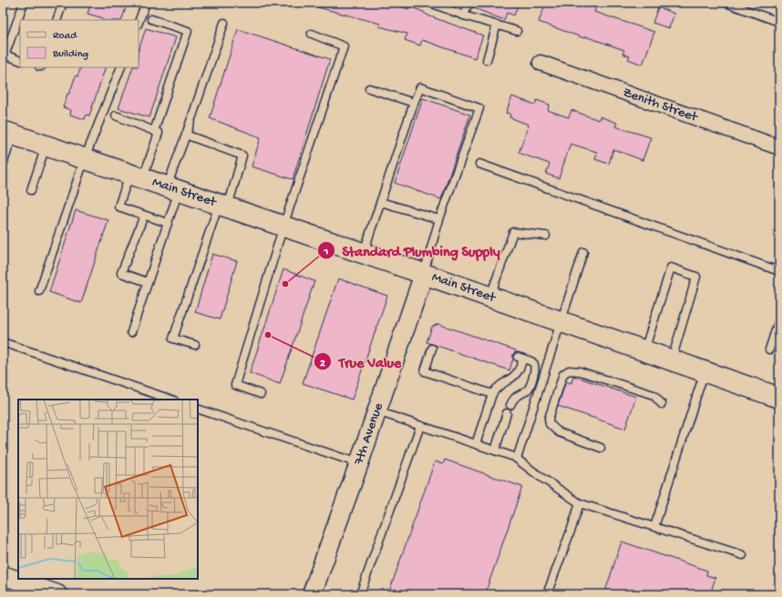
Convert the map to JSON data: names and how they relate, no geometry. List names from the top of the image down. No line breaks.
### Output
{"streets":{"main road":["Main Street"],"street":["Zenith Street","7th Avenue"]},"crossings":[["Main Street","7th Avenue"]],"places":["Standard Plumbing Supply","True Value"],"legend":["Road","Building"]}
